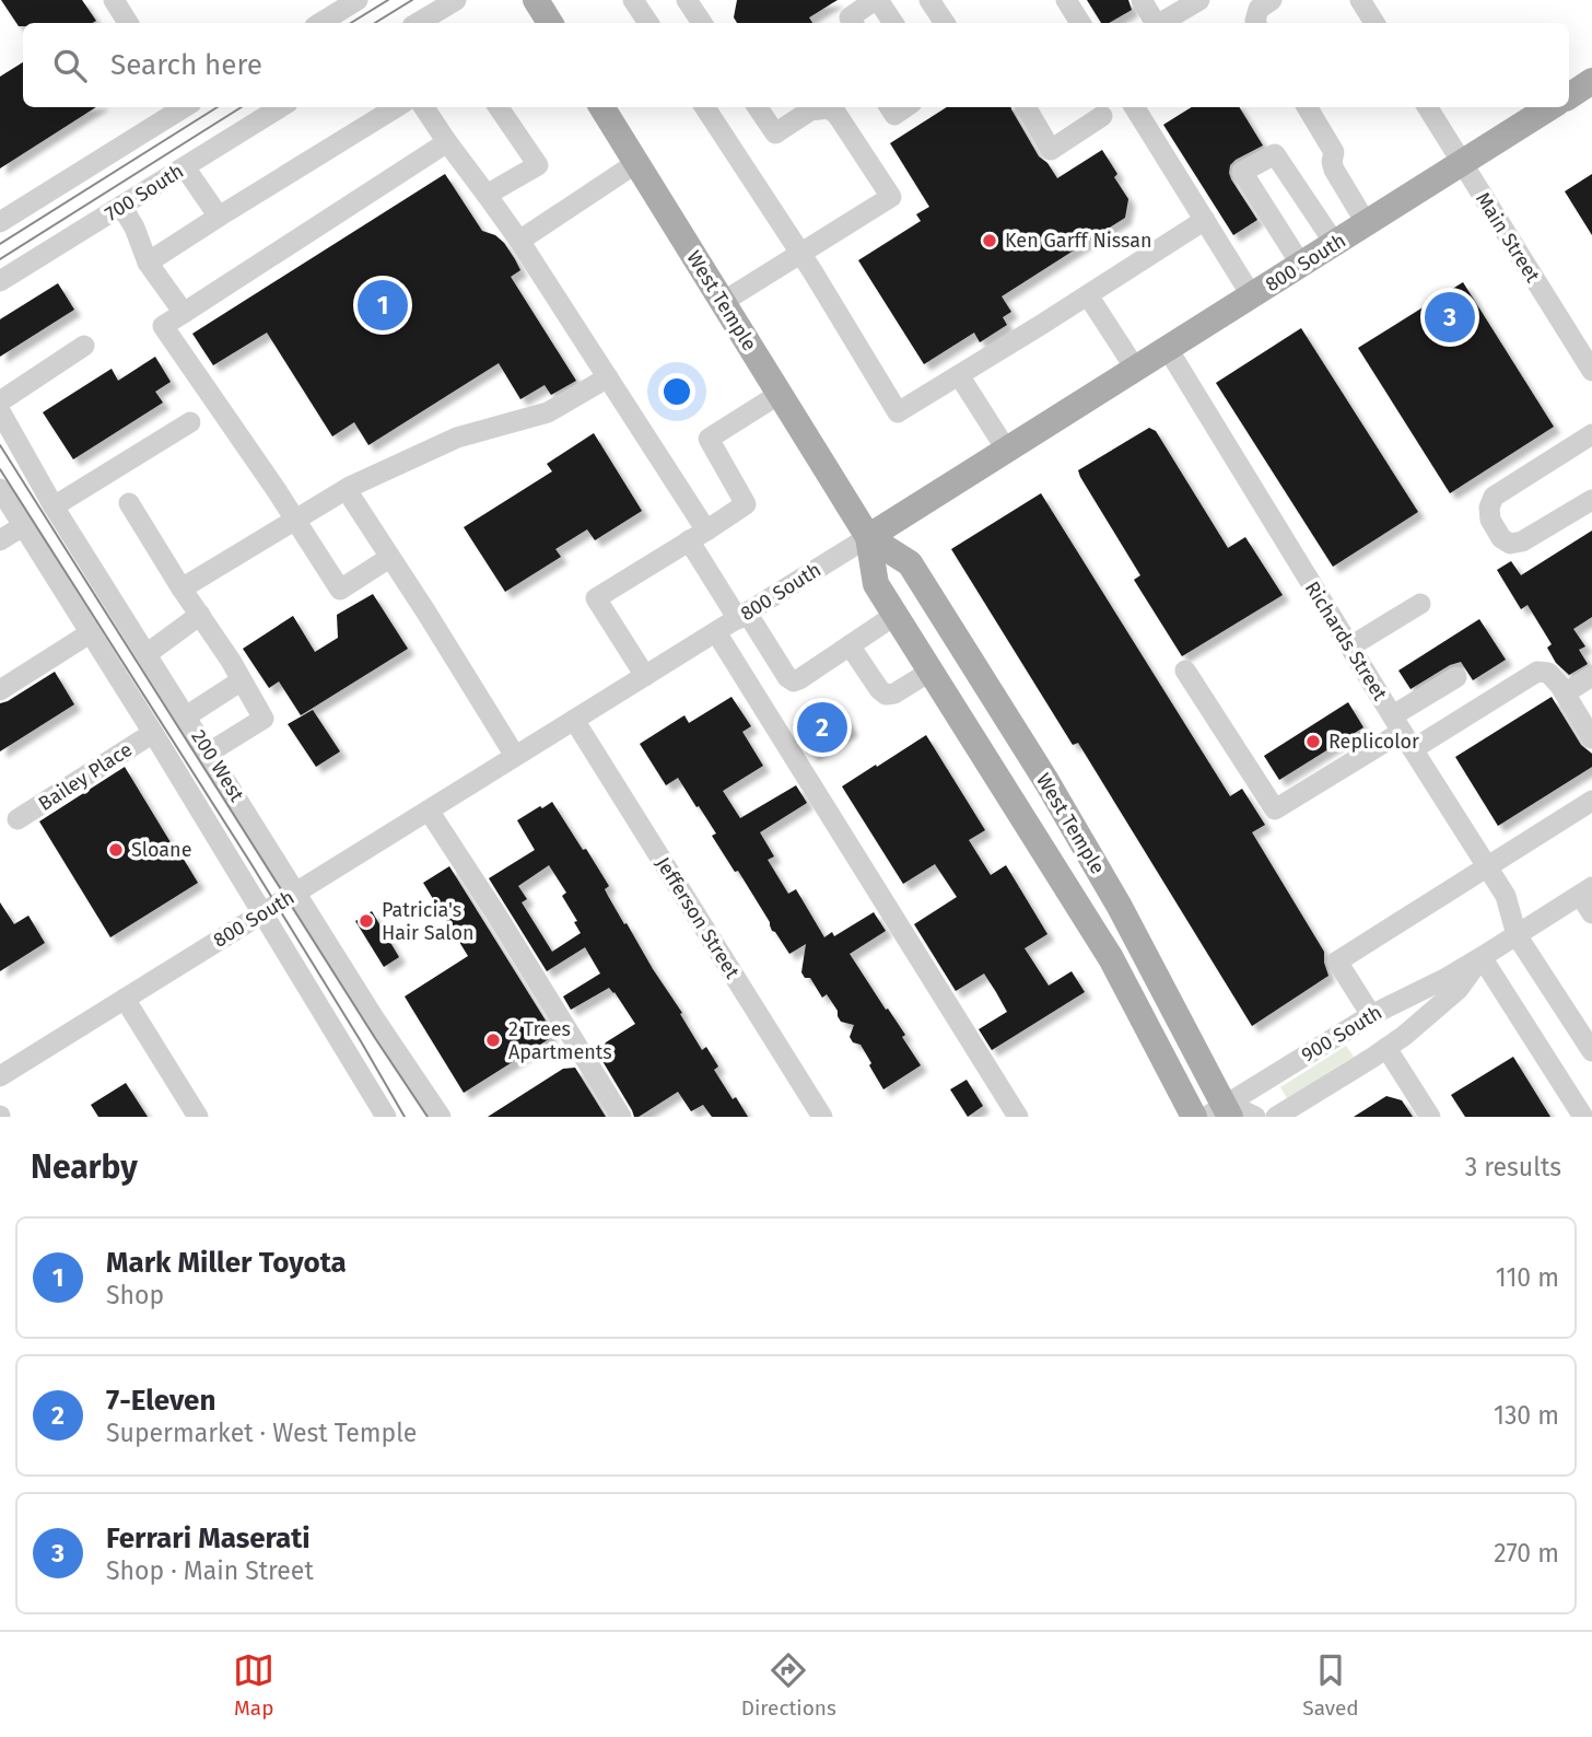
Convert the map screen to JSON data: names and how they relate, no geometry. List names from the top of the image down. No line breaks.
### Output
{"streets":{"main road":["800 South","West Temple"],"street":["700 South","Main Street","Richards Street","200 West","Bailey Place","Jefferson Street","900 South"]},"crossings":[["Main Street","800 South"],["800 South","West Temple"],["800 South","Richards Street"],["800 South","200 West"],["800 South","Jefferson Street"],["West Temple","900 South"],["Richards Street","900 South"],["200 West","Bailey Place"]],"places":["Ken Garff Nissan","Replicolor","Sloane","Patricia's Hair Salon","2 Trees Apartments"],"page":{"search":"Search here","pins":["1","3","2"],"heading":["Nearby","3 results"],"list":[{"mark":"1","name":"Mark Miller Toyota","note":"Shop","value":"110 m"},{"mark":"2","name":"7-Eleven","note":"Supermarket · West Temple","value":"130 m"},{"mark":"3","name":"Ferrari Maserati","note":"Shop · Main Street","value":"270 m"}],"nav":["Map","Directions","Saved"]}}
